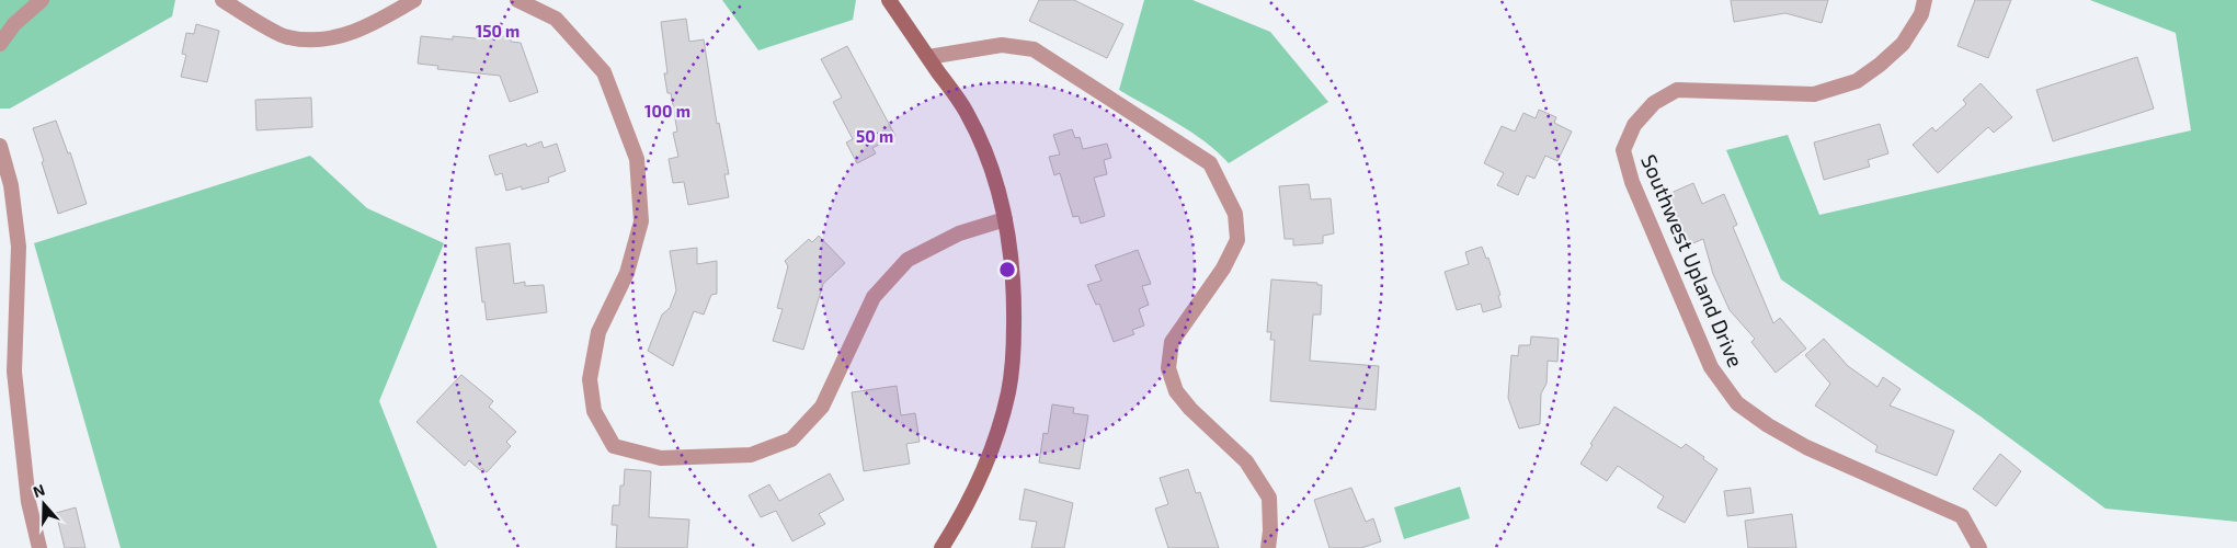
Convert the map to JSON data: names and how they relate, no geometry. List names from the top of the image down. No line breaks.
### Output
{"streets":{"street":["Southwest Upland Drive"]},"north":"top","rings":["150 m","100 m","50 m"]}
